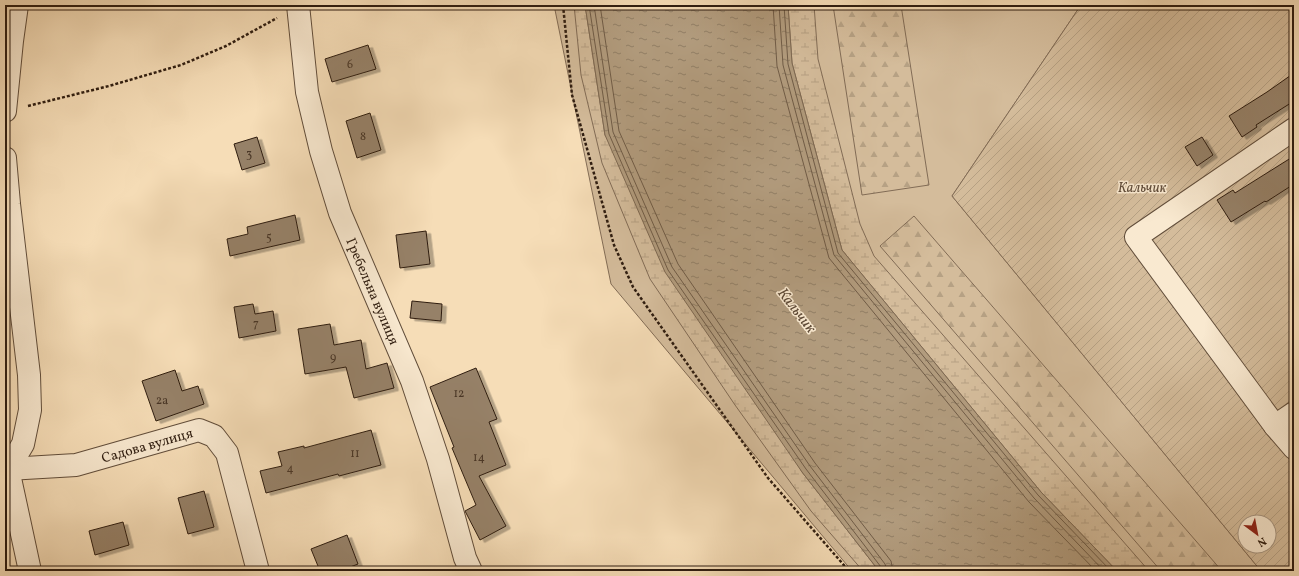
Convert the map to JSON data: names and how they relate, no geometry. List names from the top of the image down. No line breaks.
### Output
{"streets":{"street":["Гребельна вулиця","Садова вулиця"]},"water":["Кальчик"],"parks":["Кальчик"],"house_numbers":["6","8","3","5","7","9","12","2а","11","14","4"],"north":"bottom right"}
